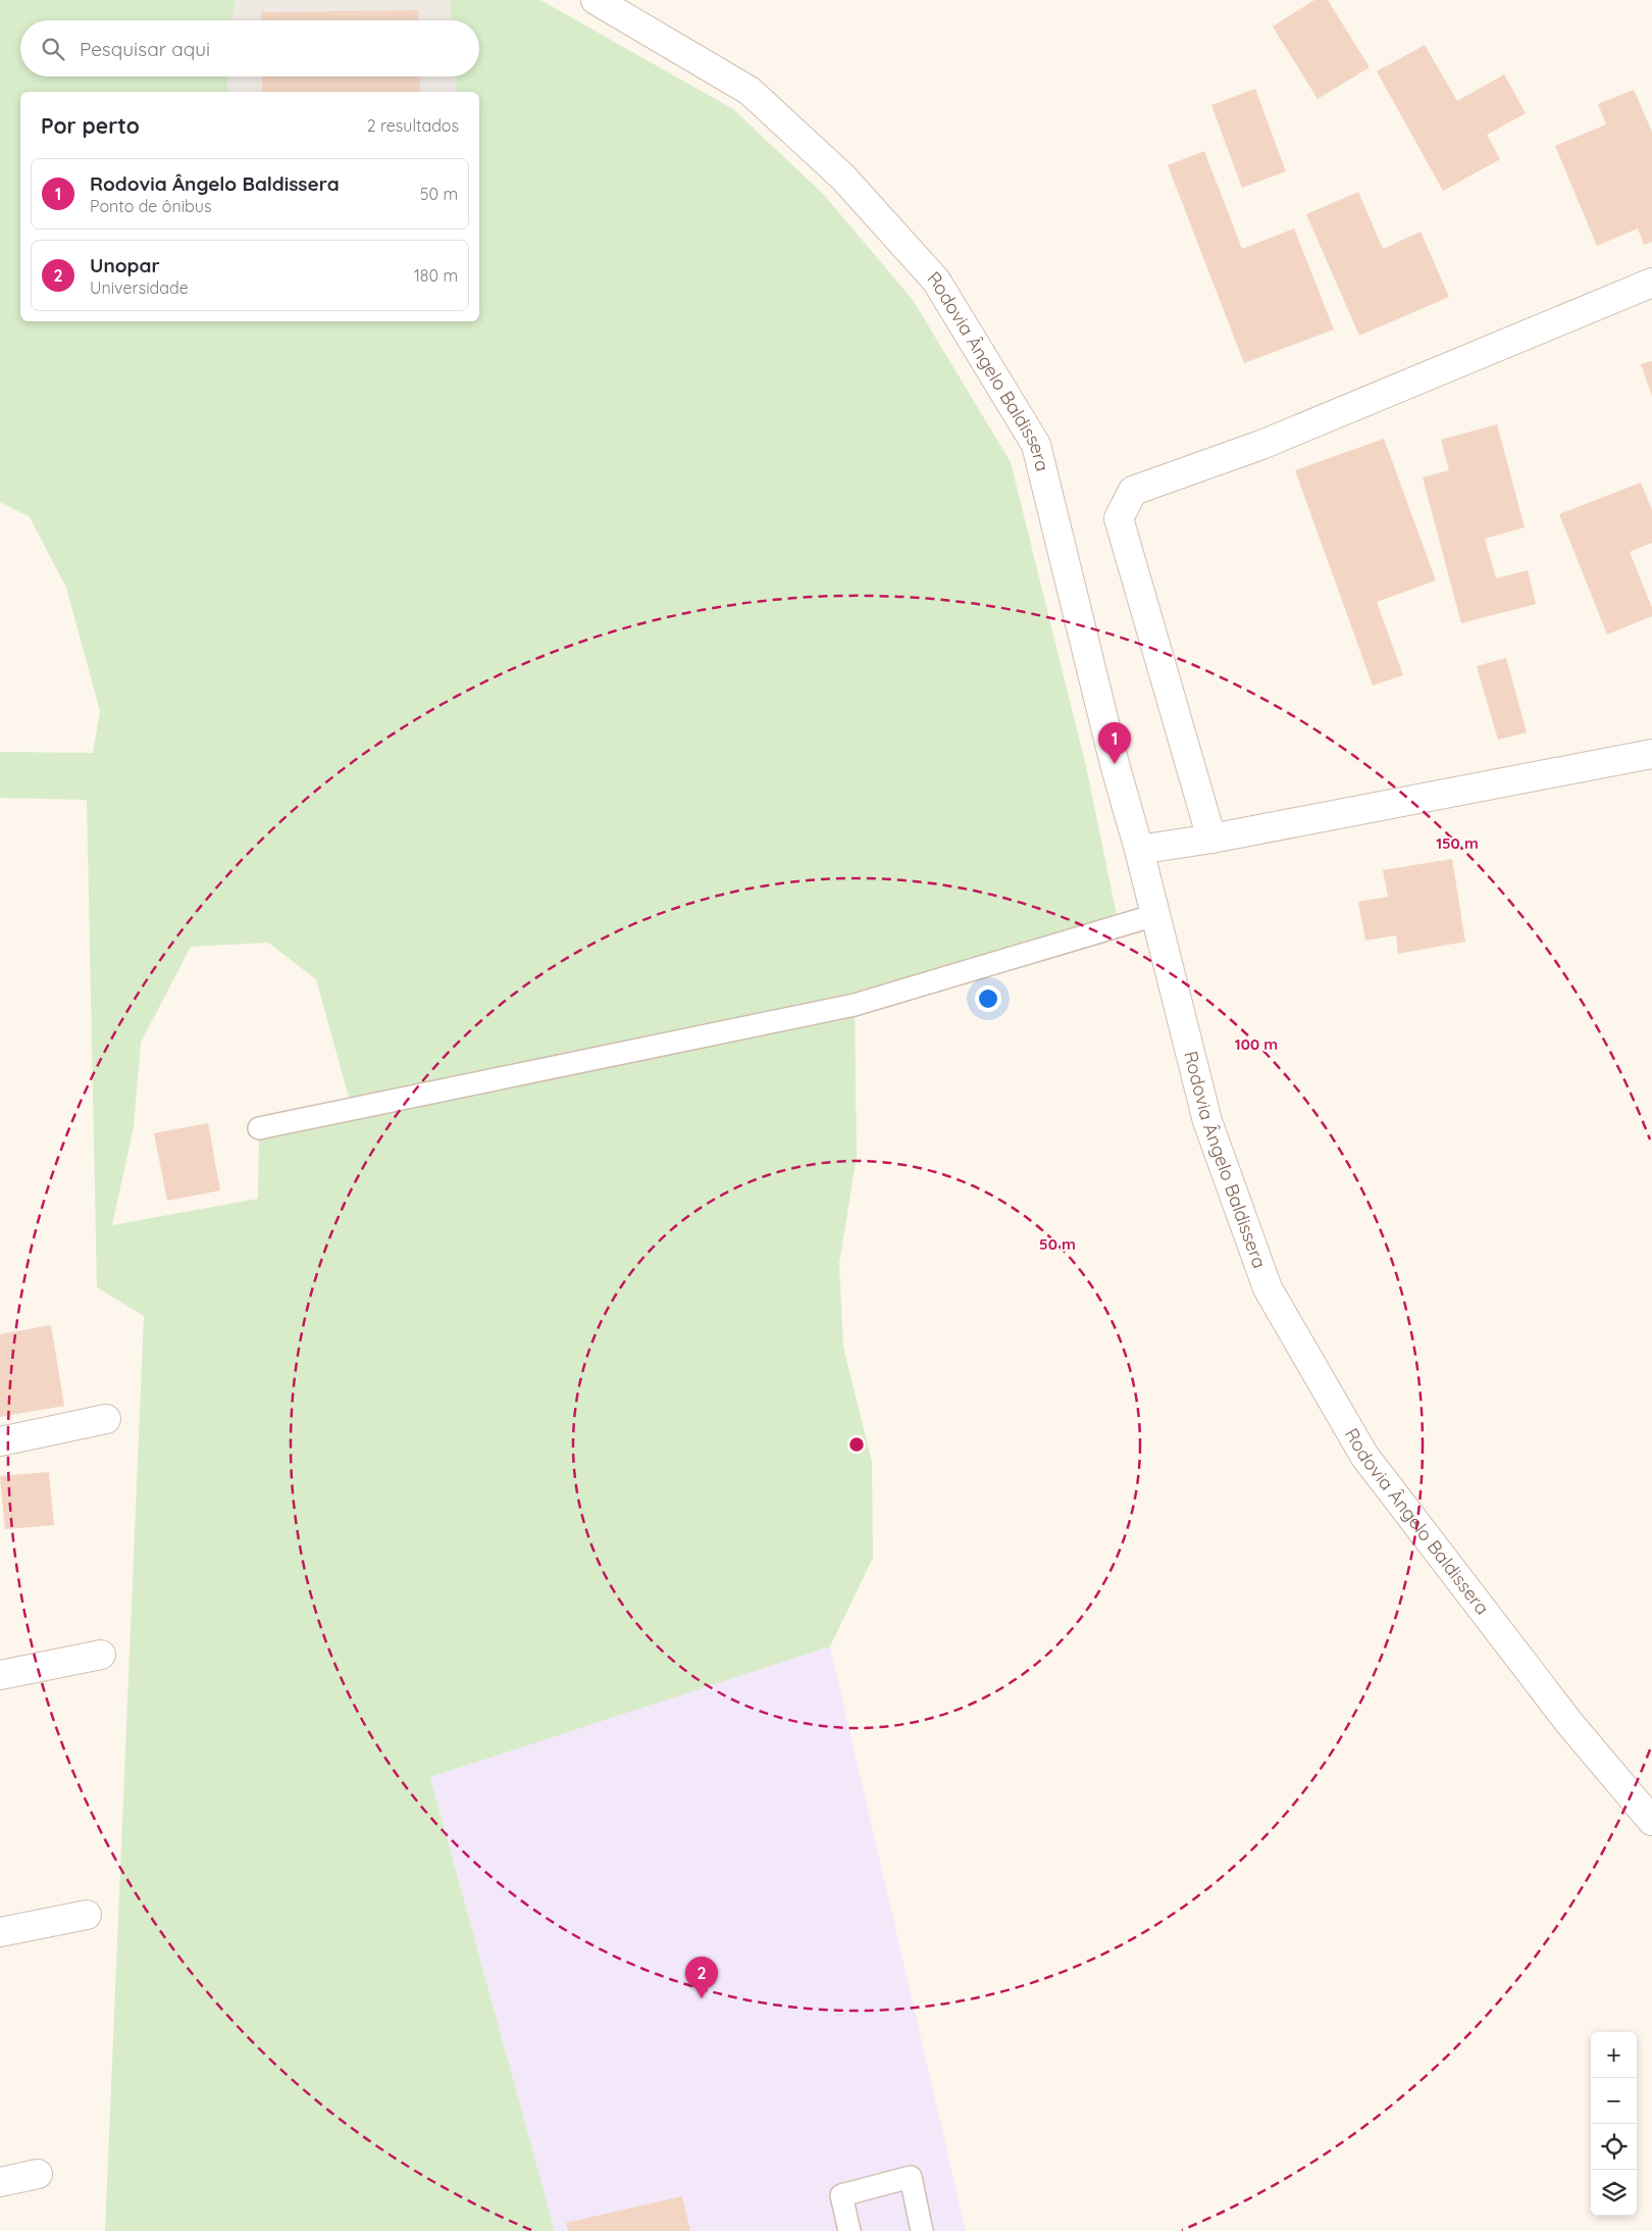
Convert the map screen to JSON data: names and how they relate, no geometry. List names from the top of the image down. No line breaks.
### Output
{"streets":{"street":["Rodovia Ângelo Baldissera"]},"page":{"search":"Pesquisar aqui","heading":["Por perto","2 resultados"],"list":[{"mark":"1","name":"Rodovia Ângelo Baldissera","note":"Ponto de ônibus","value":"50 m"},{"mark":"2","name":"Unopar","note":"Universidade","value":"180 m"}],"pins":["1","2"],"map_buttons":["+","−"]},"rings":["150 m","100 m","50 m"]}
